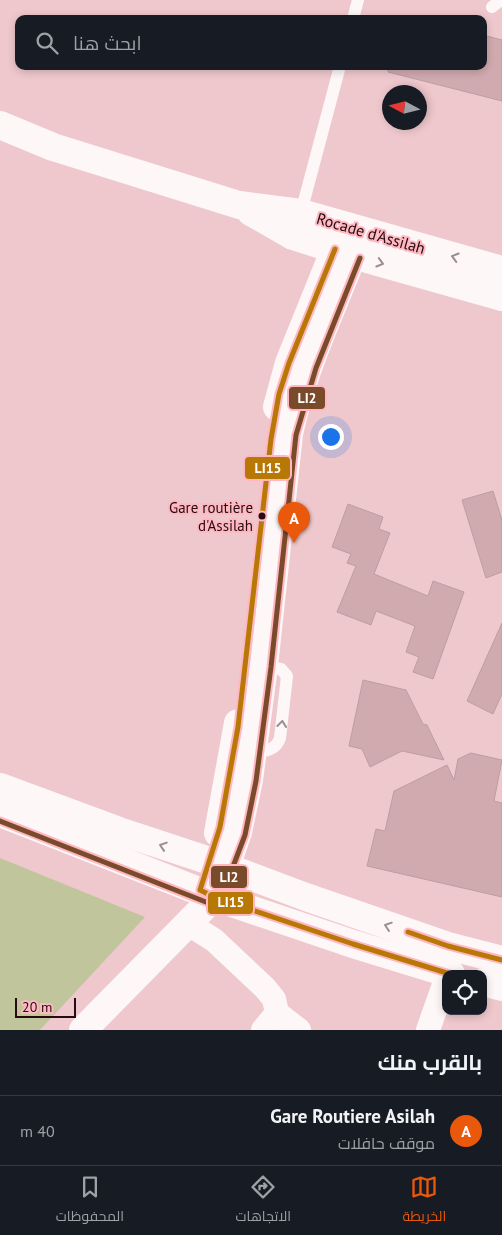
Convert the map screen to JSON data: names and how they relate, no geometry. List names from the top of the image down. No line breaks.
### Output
{"streets":{"street":["Rocade d'Assilah"]},"places":["Gare routière d'Assilah"],"lines":["transit line LI15","transit line LI2"],"scale_bar":"20 m","north":"left","page":{"search":"ابحث هنا","pins":"A","scale":"20 m","heading":"بالقرب منك","list":[{"mark":"A","name":"Gare Routiere Asilah","note":"موقف حافلات","value":"40 m"}],"nav":["الخريطة","الاتجاهات","المحفوظات"]}}
